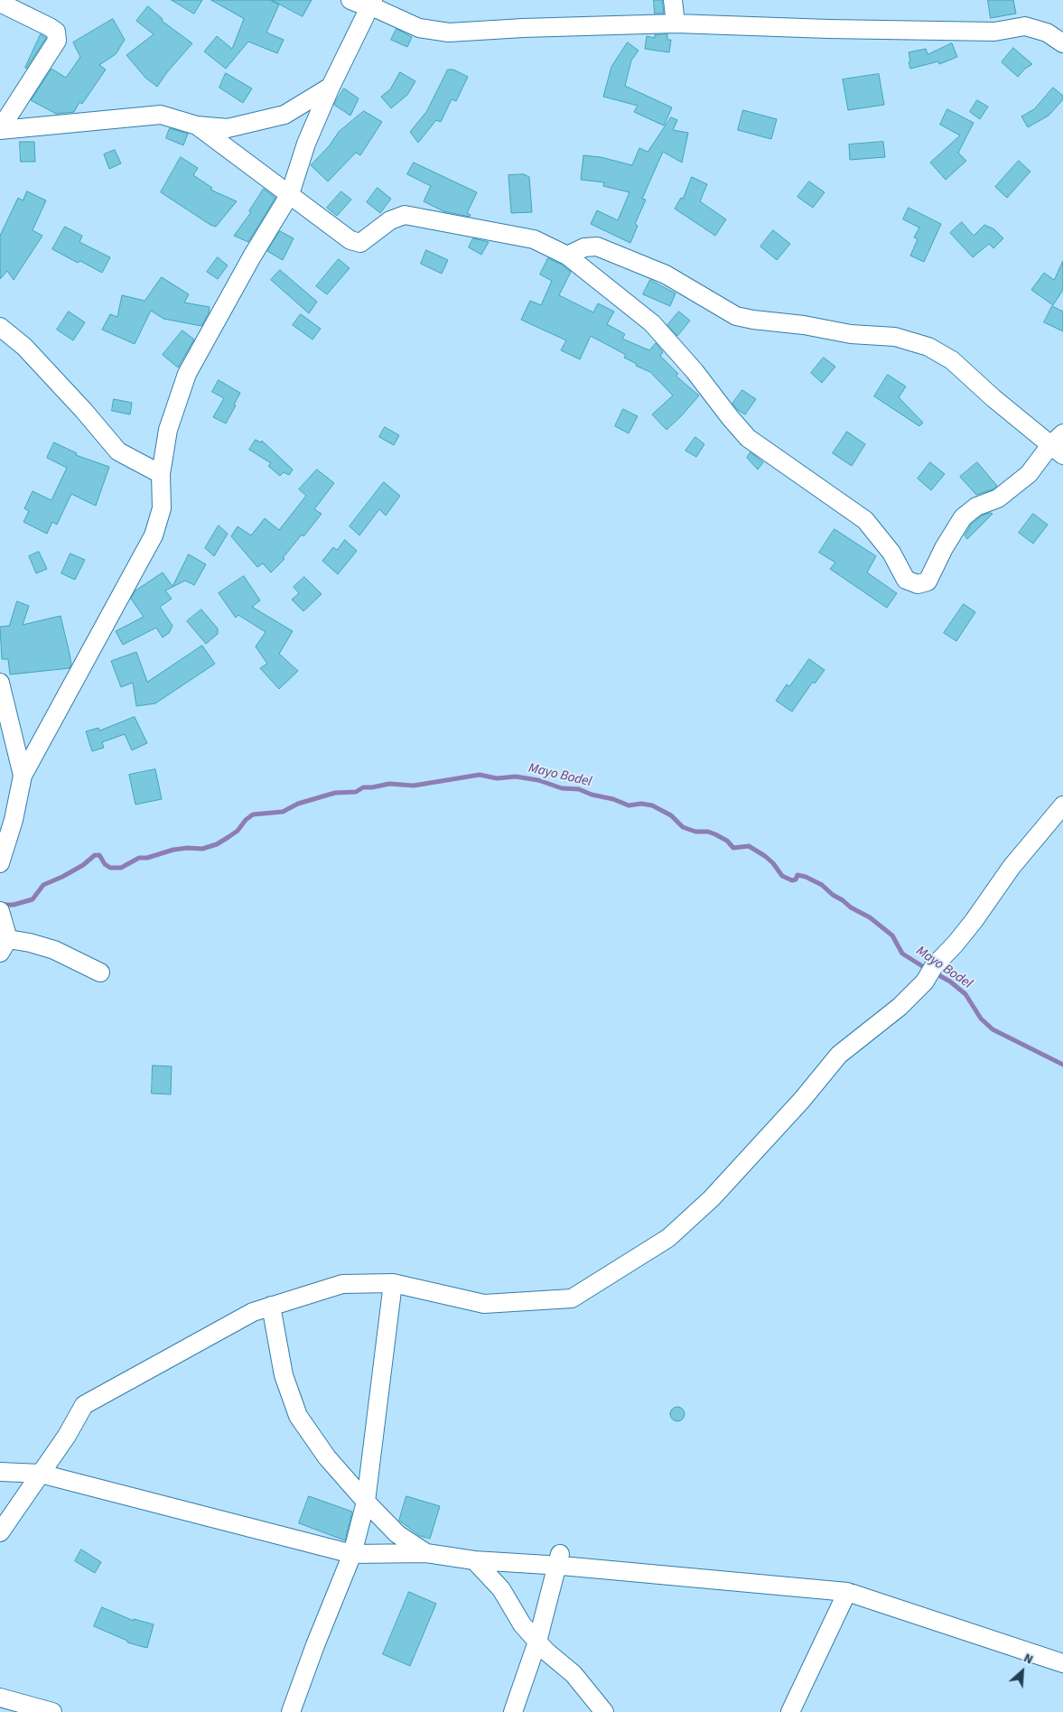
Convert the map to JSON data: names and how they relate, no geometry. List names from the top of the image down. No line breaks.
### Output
{"water":["Mayo Bodel"],"north":"top right"}
